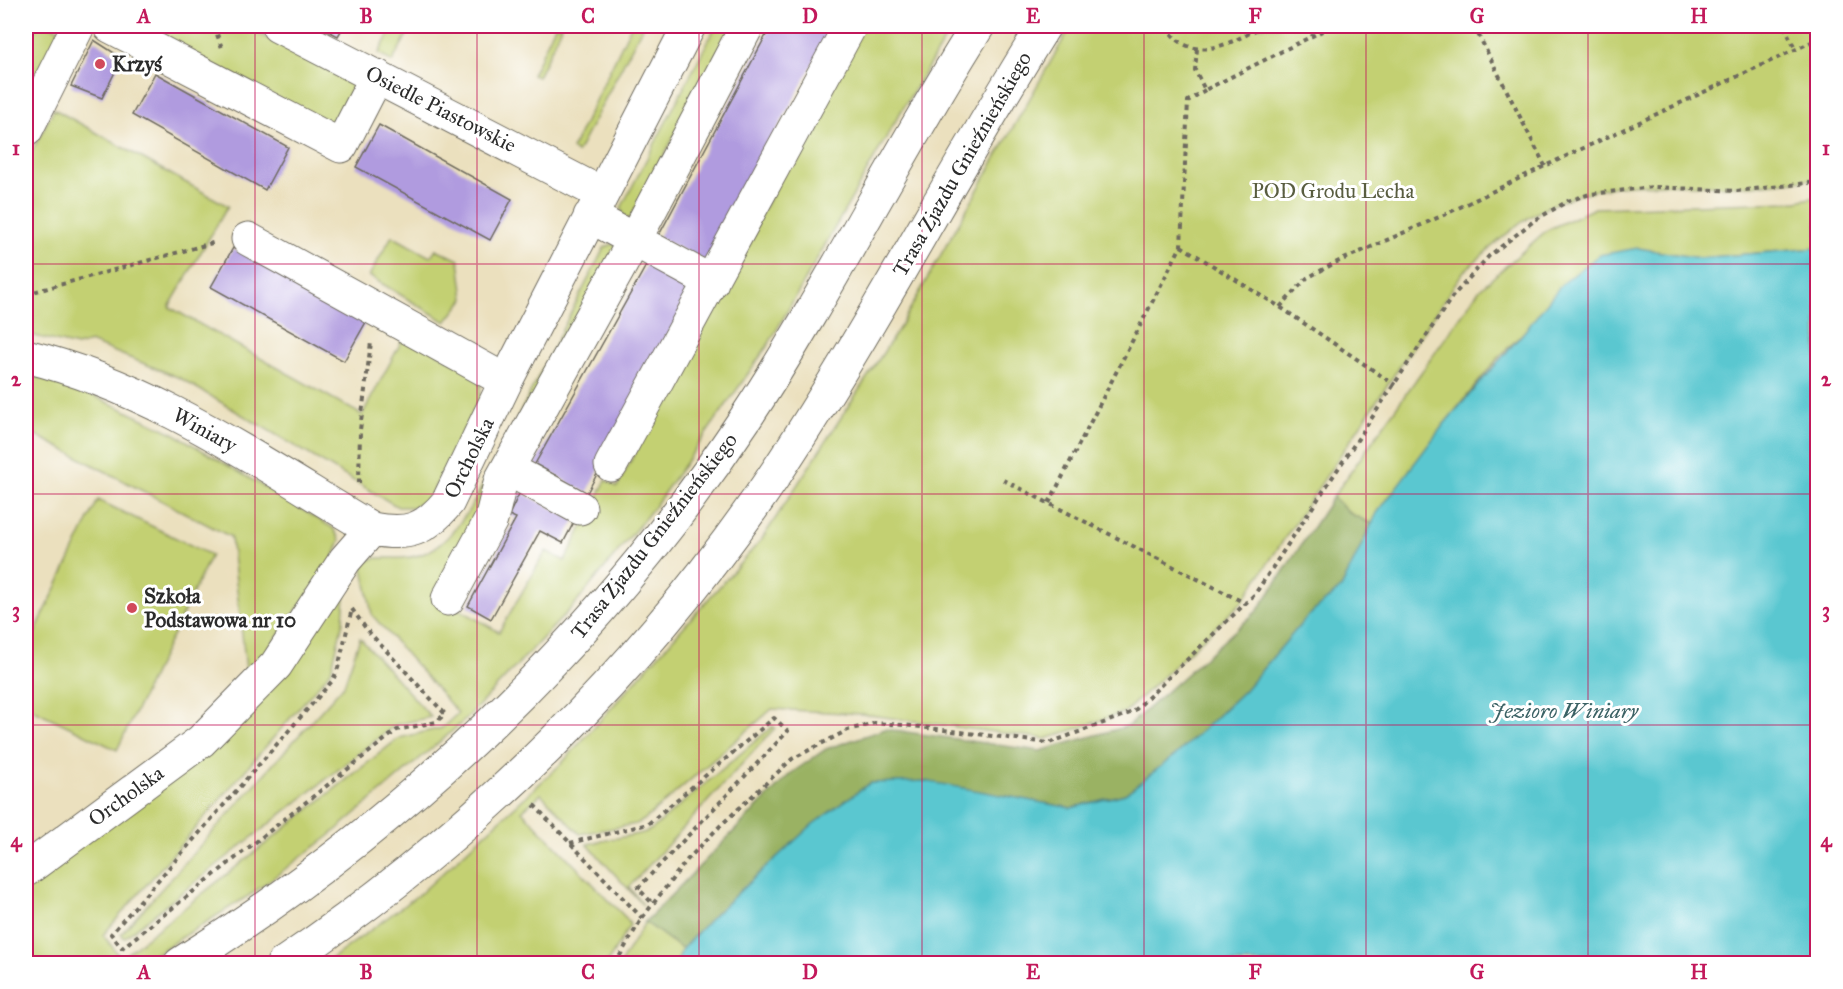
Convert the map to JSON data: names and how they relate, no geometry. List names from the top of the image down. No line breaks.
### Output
{"streets":{"main road":["Osiedle Piastowskie","Trasa Zjazdu Gnieźnieńskiego","Winiary","Orcholska"]},"crossings":[["Osiedle Piastowskie","Orcholska"],["Winiary","Orcholska"]],"water":["Jezioro Winiary"],"parks":["POD Grodu Lecha"],"places":["Krzyś","Szkoła Podstawowa nr 10"],"grid":{"columns":["A","B","C","D","E","F","G","H"],"rows":["1","2","3","4"]}}
